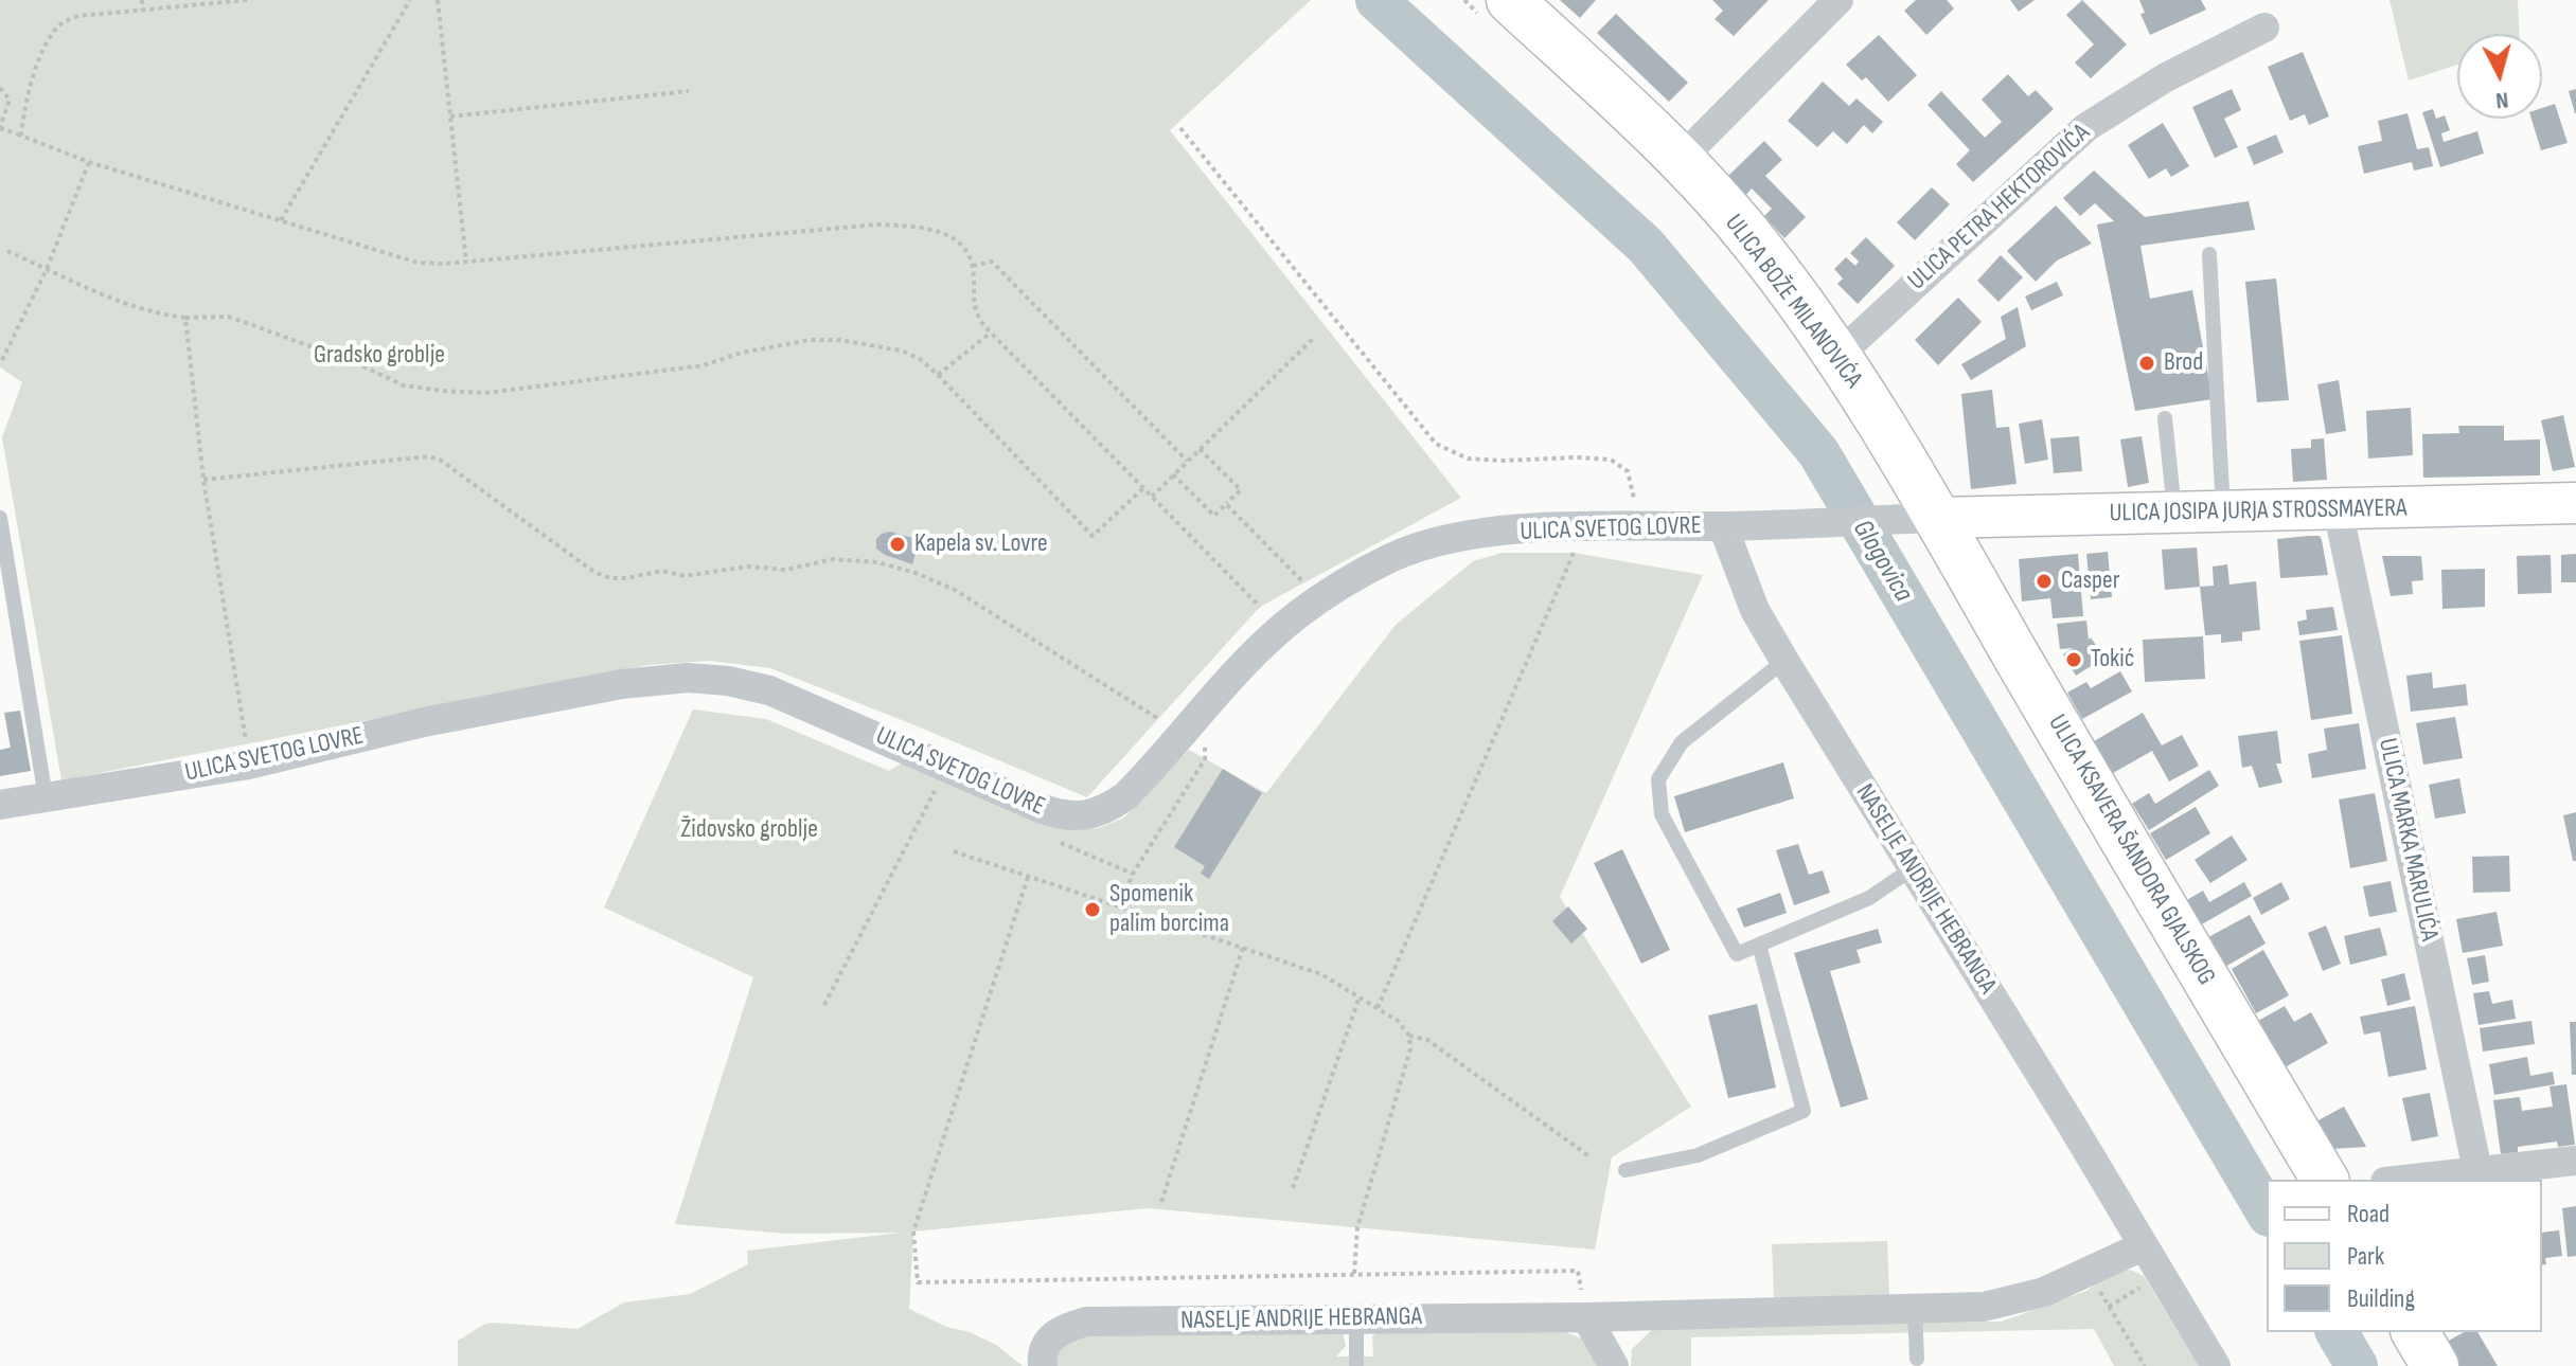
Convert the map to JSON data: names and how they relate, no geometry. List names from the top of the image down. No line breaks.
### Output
{"streets":{"main road":["ULICA BOŽE MILANOVIĆA","ULICA JOSIPA JURJA STROSSMAYERA","ULICA KSAVERA ŠANDORA GJALSKOG"],"street":["ULICA PETRA HEKTOROVIĆA","ULICA SVETOG LOVRE","ULICA MARKA MARULIĆA","NASELJE ANDRIJE HEBRANGA"]},"crossings":[["ULICA PETRA HEKTOROVIĆA","ULICA BOŽE MILANOVIĆA"],["ULICA BOŽE MILANOVIĆA","ULICA JOSIPA JURJA STROSSMAYERA"],["ULICA BOŽE MILANOVIĆA","ULICA SVETOG LOVRE"],["ULICA BOŽE MILANOVIĆA","ULICA KSAVERA ŠANDORA GJALSKOG"],["ULICA JOSIPA JURJA STROSSMAYERA","ULICA SVETOG LOVRE"],["ULICA JOSIPA JURJA STROSSMAYERA","ULICA MARKA MARULIĆA"],["ULICA JOSIPA JURJA STROSSMAYERA","ULICA KSAVERA ŠANDORA GJALSKOG"],["ULICA SVETOG LOVRE","ULICA KSAVERA ŠANDORA GJALSKOG"],["ULICA SVETOG LOVRE","NASELJE ANDRIJE HEBRANGA"]],"water":["Glogovica"],"parks":["Gradsko groblje","Židovsko groblje"],"places":["Brod","Kapela sv. Lovre","Casper","Tokić","Spomenik palim borcima"],"legend":["Road","Park","Building"],"north":"bottom"}
